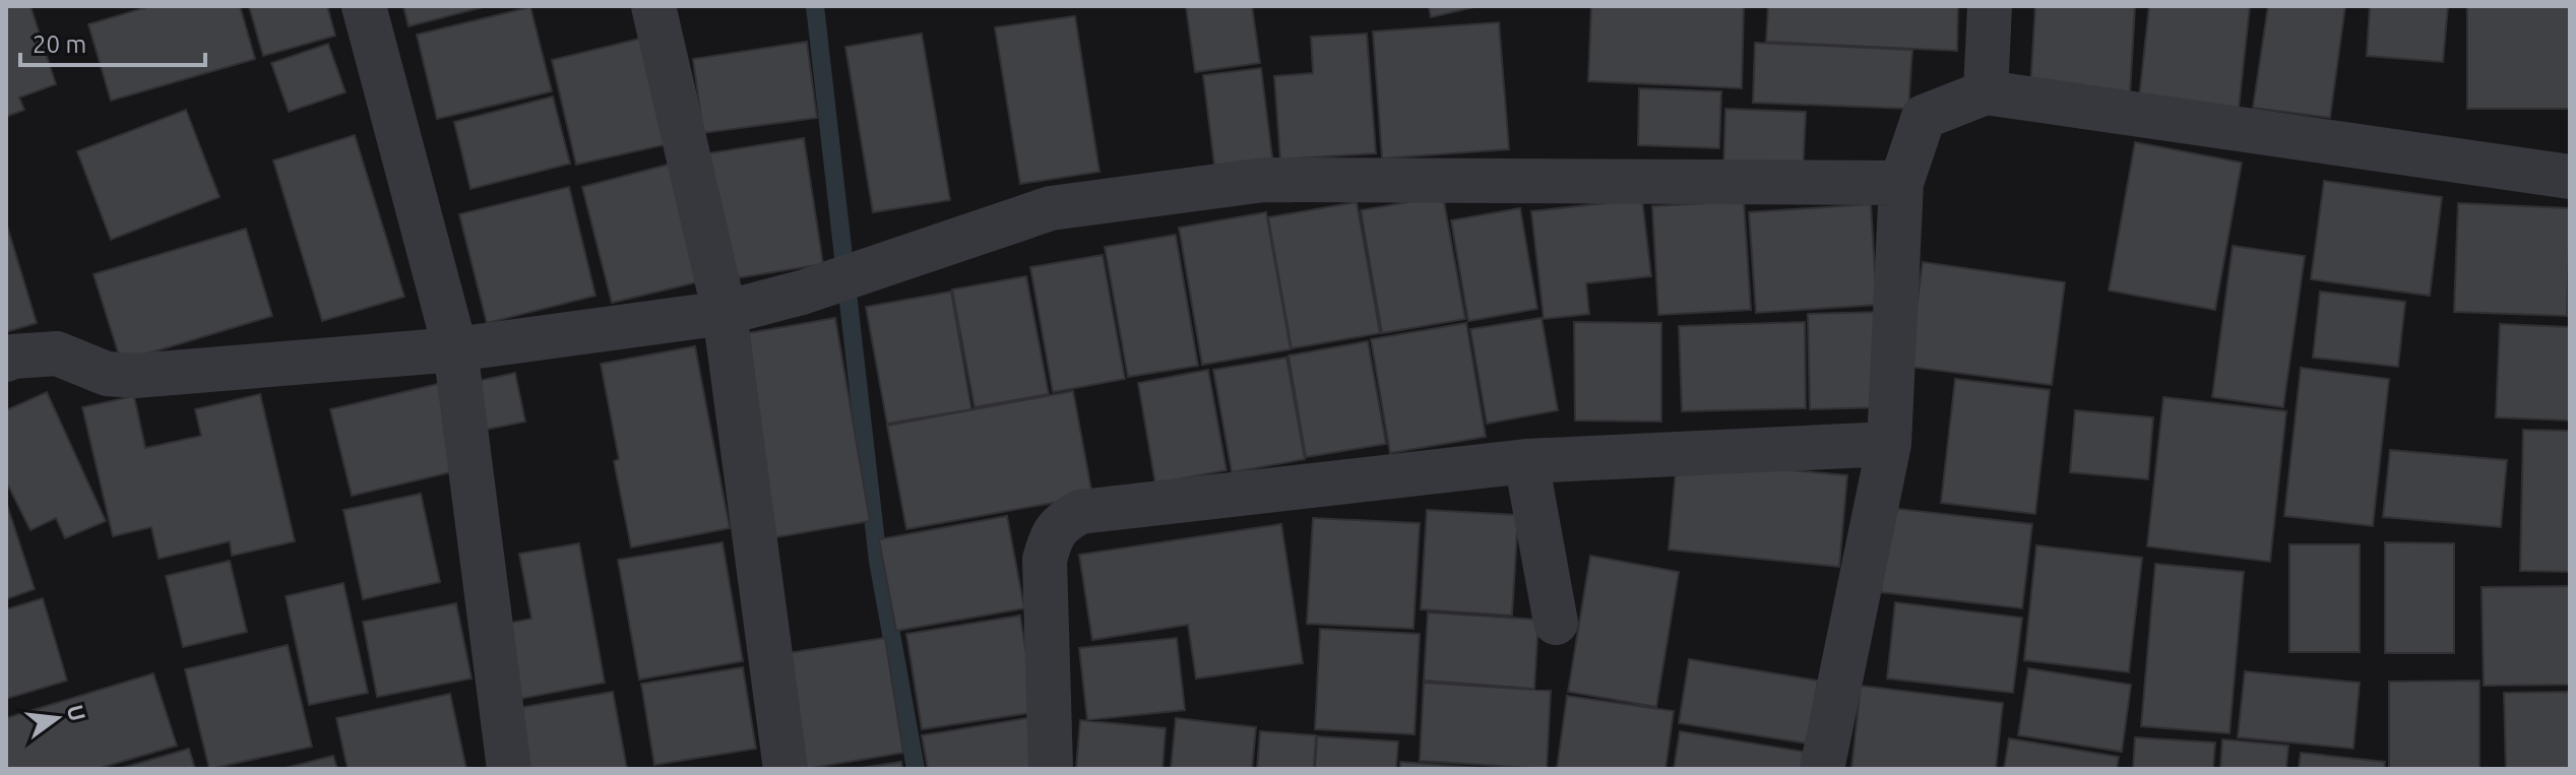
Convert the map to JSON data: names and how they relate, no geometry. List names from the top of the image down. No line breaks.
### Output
{"scale_bar":"20 m","north":"right"}
